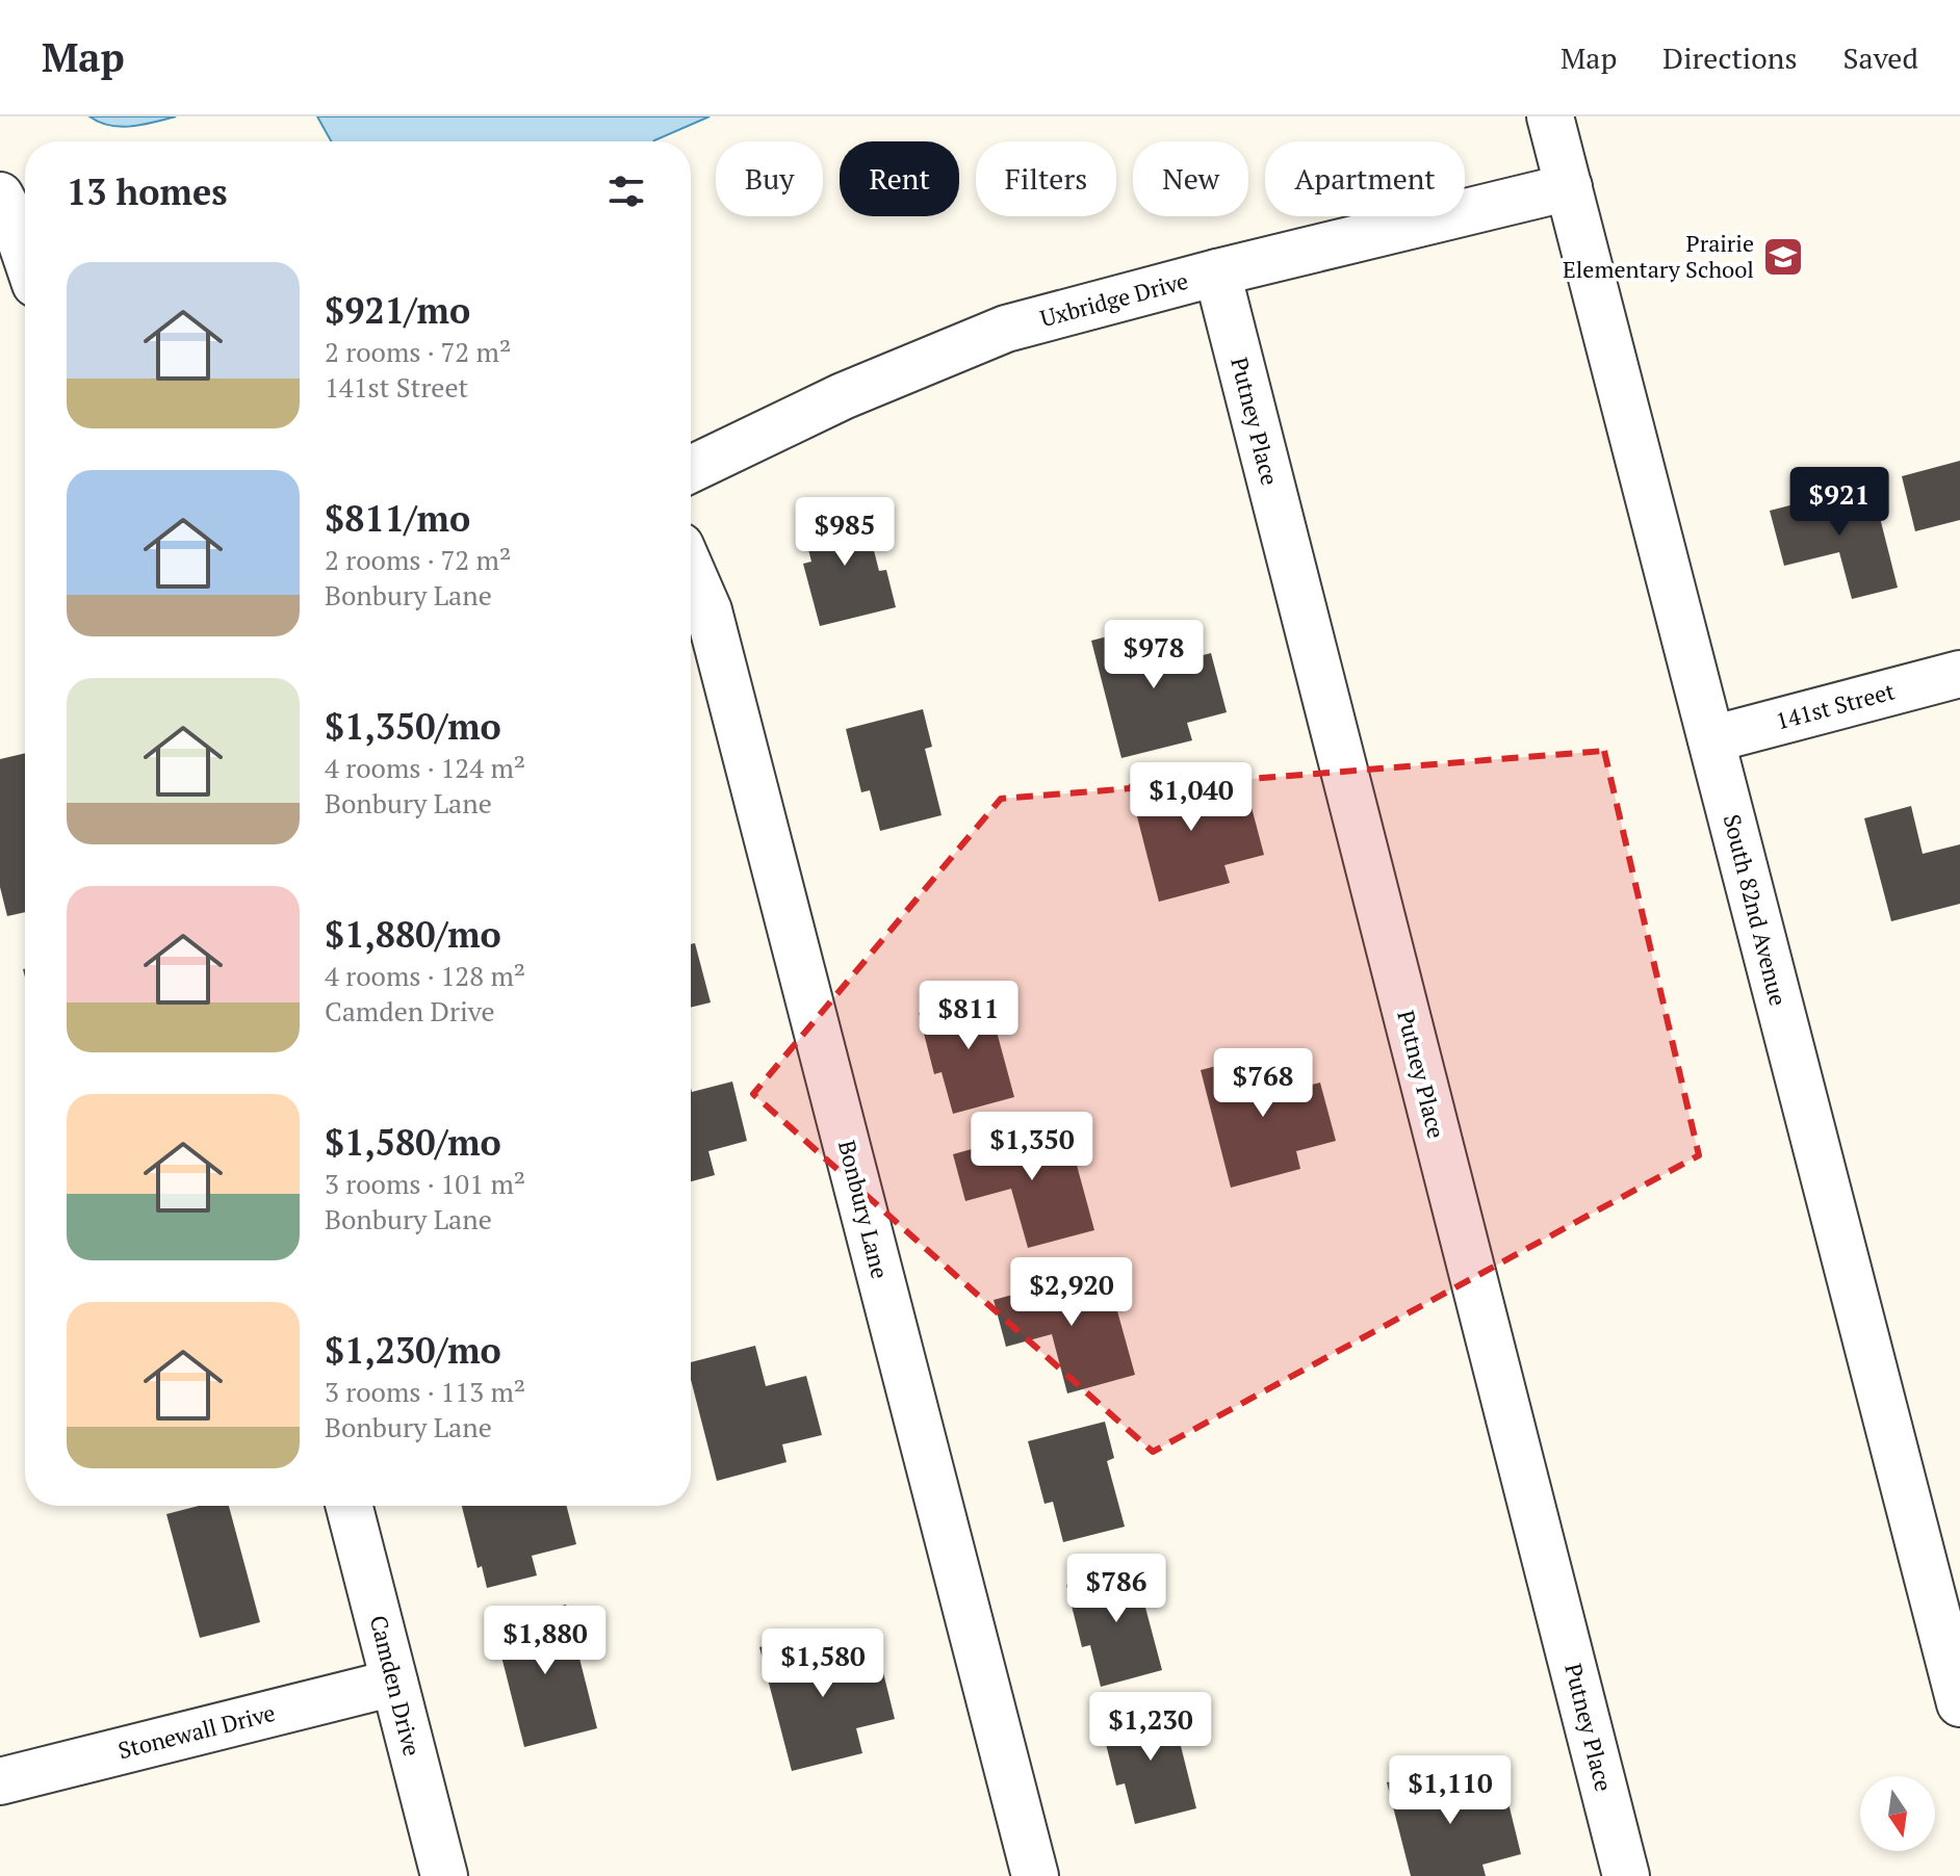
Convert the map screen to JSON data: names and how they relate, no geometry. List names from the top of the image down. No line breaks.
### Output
{"streets":{"street":["Uxbridge Drive","Putney Place","141st Street","South 82nd Avenue","Bonbury Lane","Camden Drive","Stonewall Drive"]},"crossings":[["Uxbridge Drive","Putney Place"],["Uxbridge Drive","South 82nd Avenue"],["141st Street","South 82nd Avenue"],["Camden Drive","Stonewall Drive"]],"places":{"school or university":["Prairie Elementary School"]},"north":"bottom","page":{"header":"Map","nav":["Map","Directions","Saved"],"chip":["Buy","Rent","Filters","New","Apartment"],"heading":"13 homes","list":[{"name":"$921/mo","note":"2 rooms · 72 m² · 141st Street"},{"name":"$811/mo","note":"2 rooms · 72 m² · Bonbury Lane"},{"name":"$1,350/mo","note":"4 rooms · 124 m² · Bonbury Lane"},{"name":"$1,880/mo","note":"4 rooms · 128 m² · Camden Drive"},{"name":"$1,580/mo","note":"3 rooms · 101 m² · Bonbury Lane"},{"name":"$1,230/mo","note":"3 rooms · 113 m² · Bonbury Lane"}],"price":["$921","$985","$978","$1,040","$811","$768","$1,350","$2,920","$786","$1,880","$1,580","$1,230","$1,110"]}}
